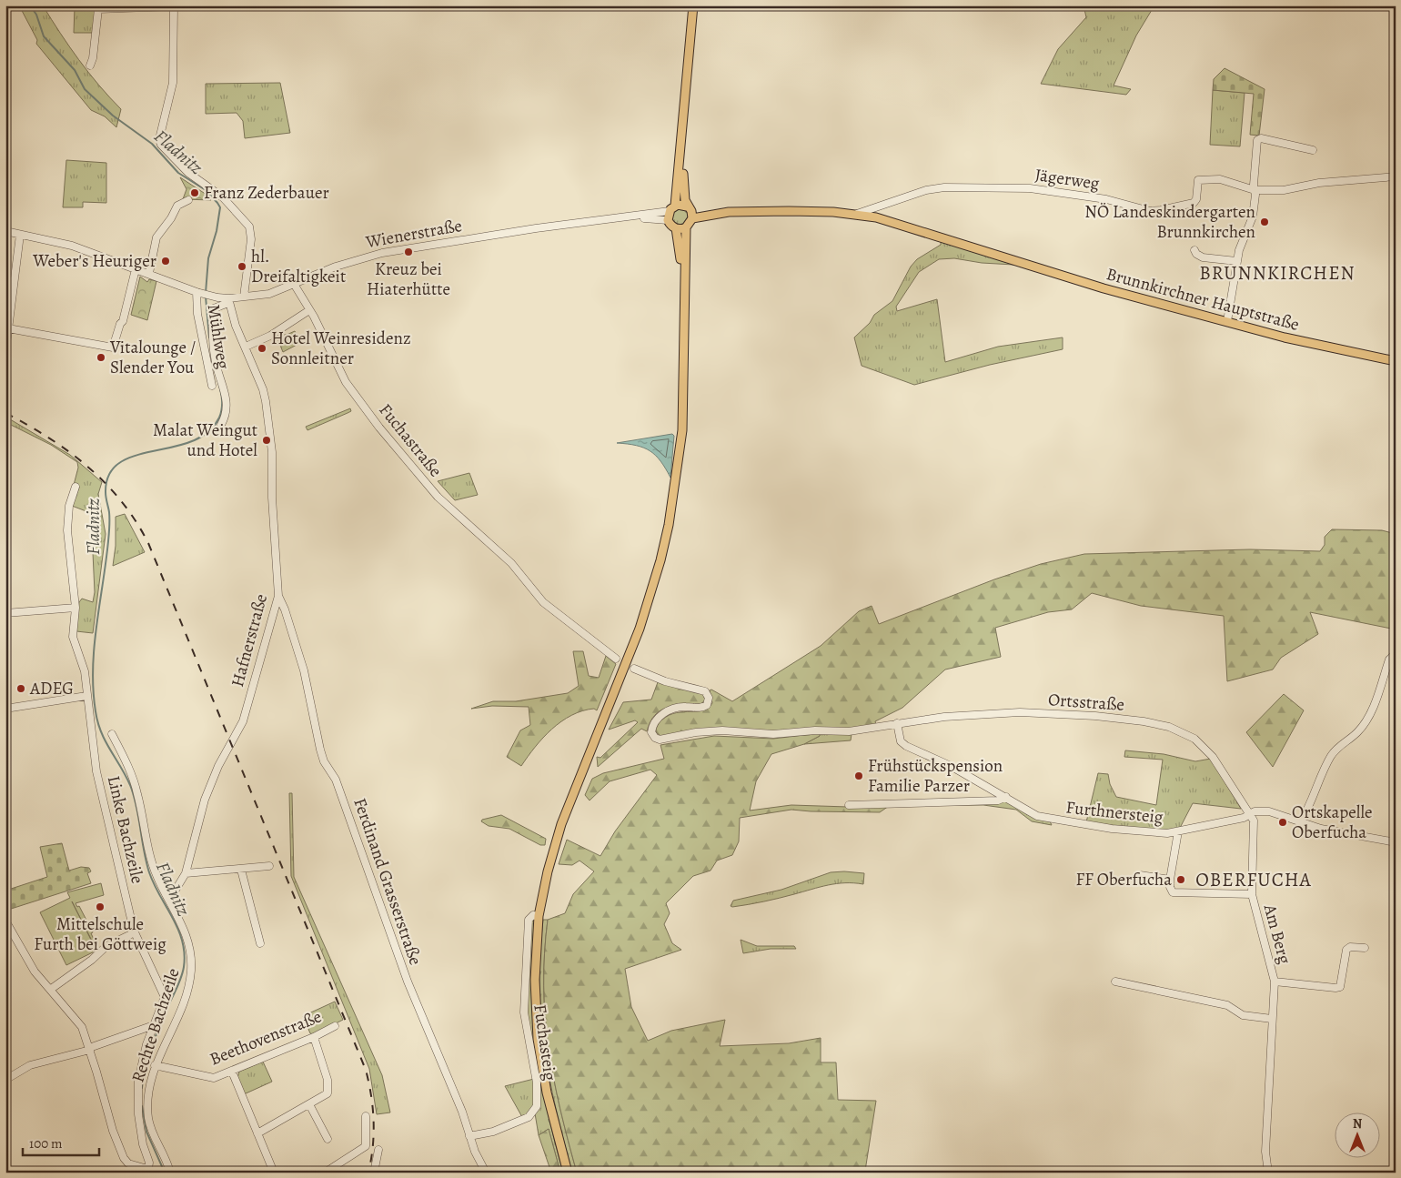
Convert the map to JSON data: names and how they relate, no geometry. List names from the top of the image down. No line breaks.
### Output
{"streets":{"main road":["Brunnkirchner Hauptstraße"],"street":["Jägerweg","Wienerstraße","Mühlweg","Fuchastraße","Hafnerstraße","Ortsstraße","Furthnersteig","Linke Bachzeile","Ferdinand Grasserstraße","Am Berg","Rechte Bachzeile","Beethovenstraße","Fuchasteig"]},"crossings":[["Jägerweg","Brunnkirchner Hauptstraße"],["Wienerstraße","Brunnkirchner Hauptstraße"],["Wienerstraße","Mühlweg"],["Wienerstraße","Fuchastraße"],["Wienerstraße","Hafnerstraße"],["Hafnerstraße","Ferdinand Grasserstraße"],["Hafnerstraße","Rechte Bachzeile"],["Ortsstraße","Furthnersteig"],["Ortsstraße","Am Berg"],["Furthnersteig","Am Berg"],["Ferdinand Grasserstraße","Fuchasteig"],["Rechte Bachzeile","Beethovenstraße"]],"districts":["BRUNNKIRCHEN","OBERFUCHA"],"water":["Fladnitz"],"places":["Franz Zederbauer","NÖ Landeskindergarten Brunnkirchen","Kreuz bei Hiaterhütte","Weber's Heuriger","hl. Dreifaltigkeit","Hotel Weinresidenz Sonnleitner","Vitalounge / Slender You","Malat Weingut und Hotel","ADEG","Frühstückspension Familie Parzer","Ortskapelle Oberfucha","FF Oberfucha","Mittelschule Furth bei Göttweig"],"scale_bar":"100 m","north":"top"}
